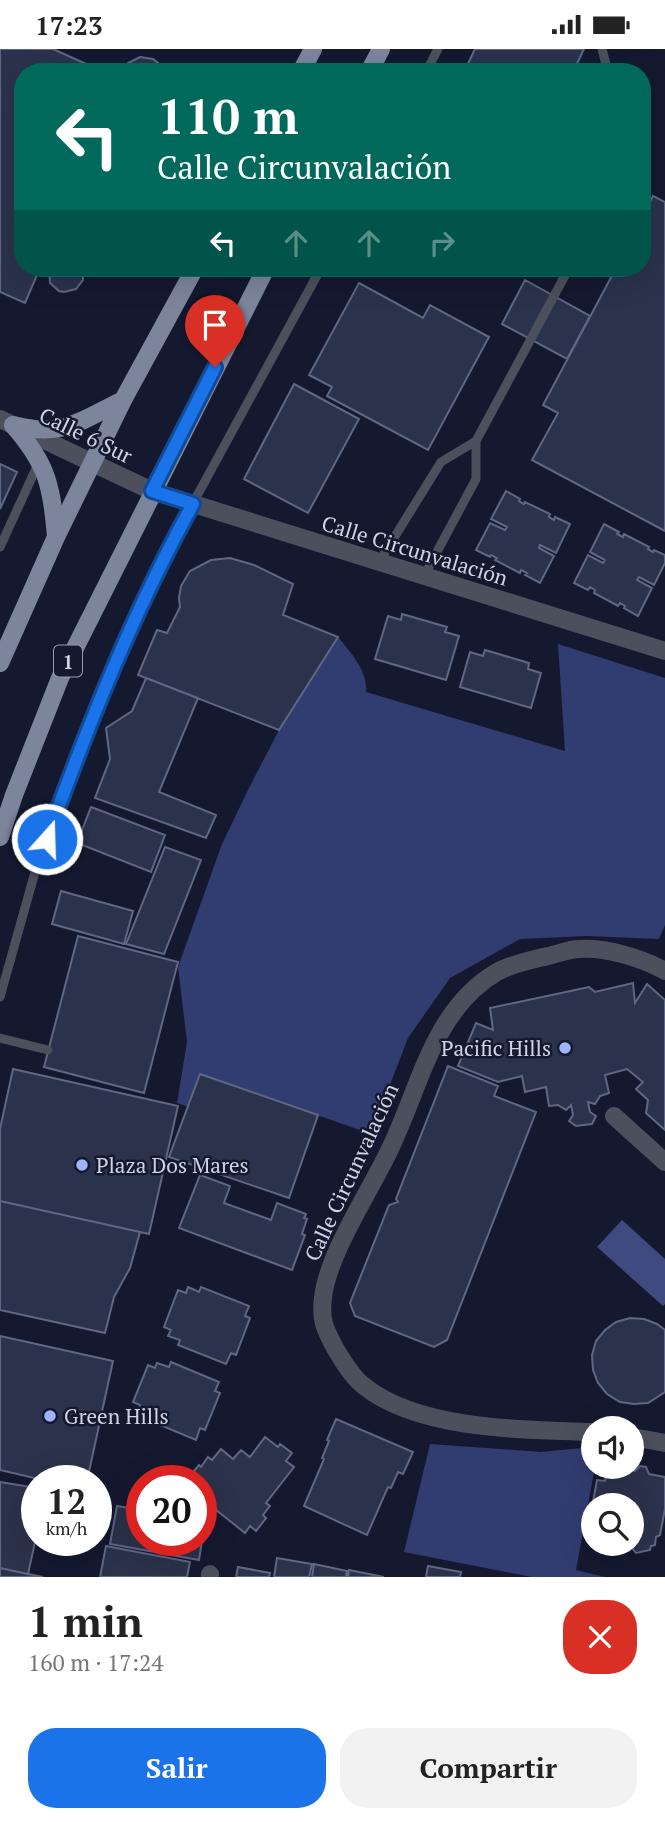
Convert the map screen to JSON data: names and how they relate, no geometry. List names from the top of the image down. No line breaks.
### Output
{"streets":{"main road":["1"],"street":["Calle 6 Sur","Calle Circunvalación"]},"crossings":[["Calle 6 Sur","Calle Circunvalación"],["Calle 6 Sur","1"],["Calle Circunvalación","1"]],"places":["Pacific Hills","Plaza Dos Mares","Green Hills"],"page":{"status":"17:23","turn":["110 m","Calle Circunvalación"],"speed":"12 km/h","limit":"20","heading":["1 min","160 m · 17:24"],"buttons":["Salir","Compartir"]}}
